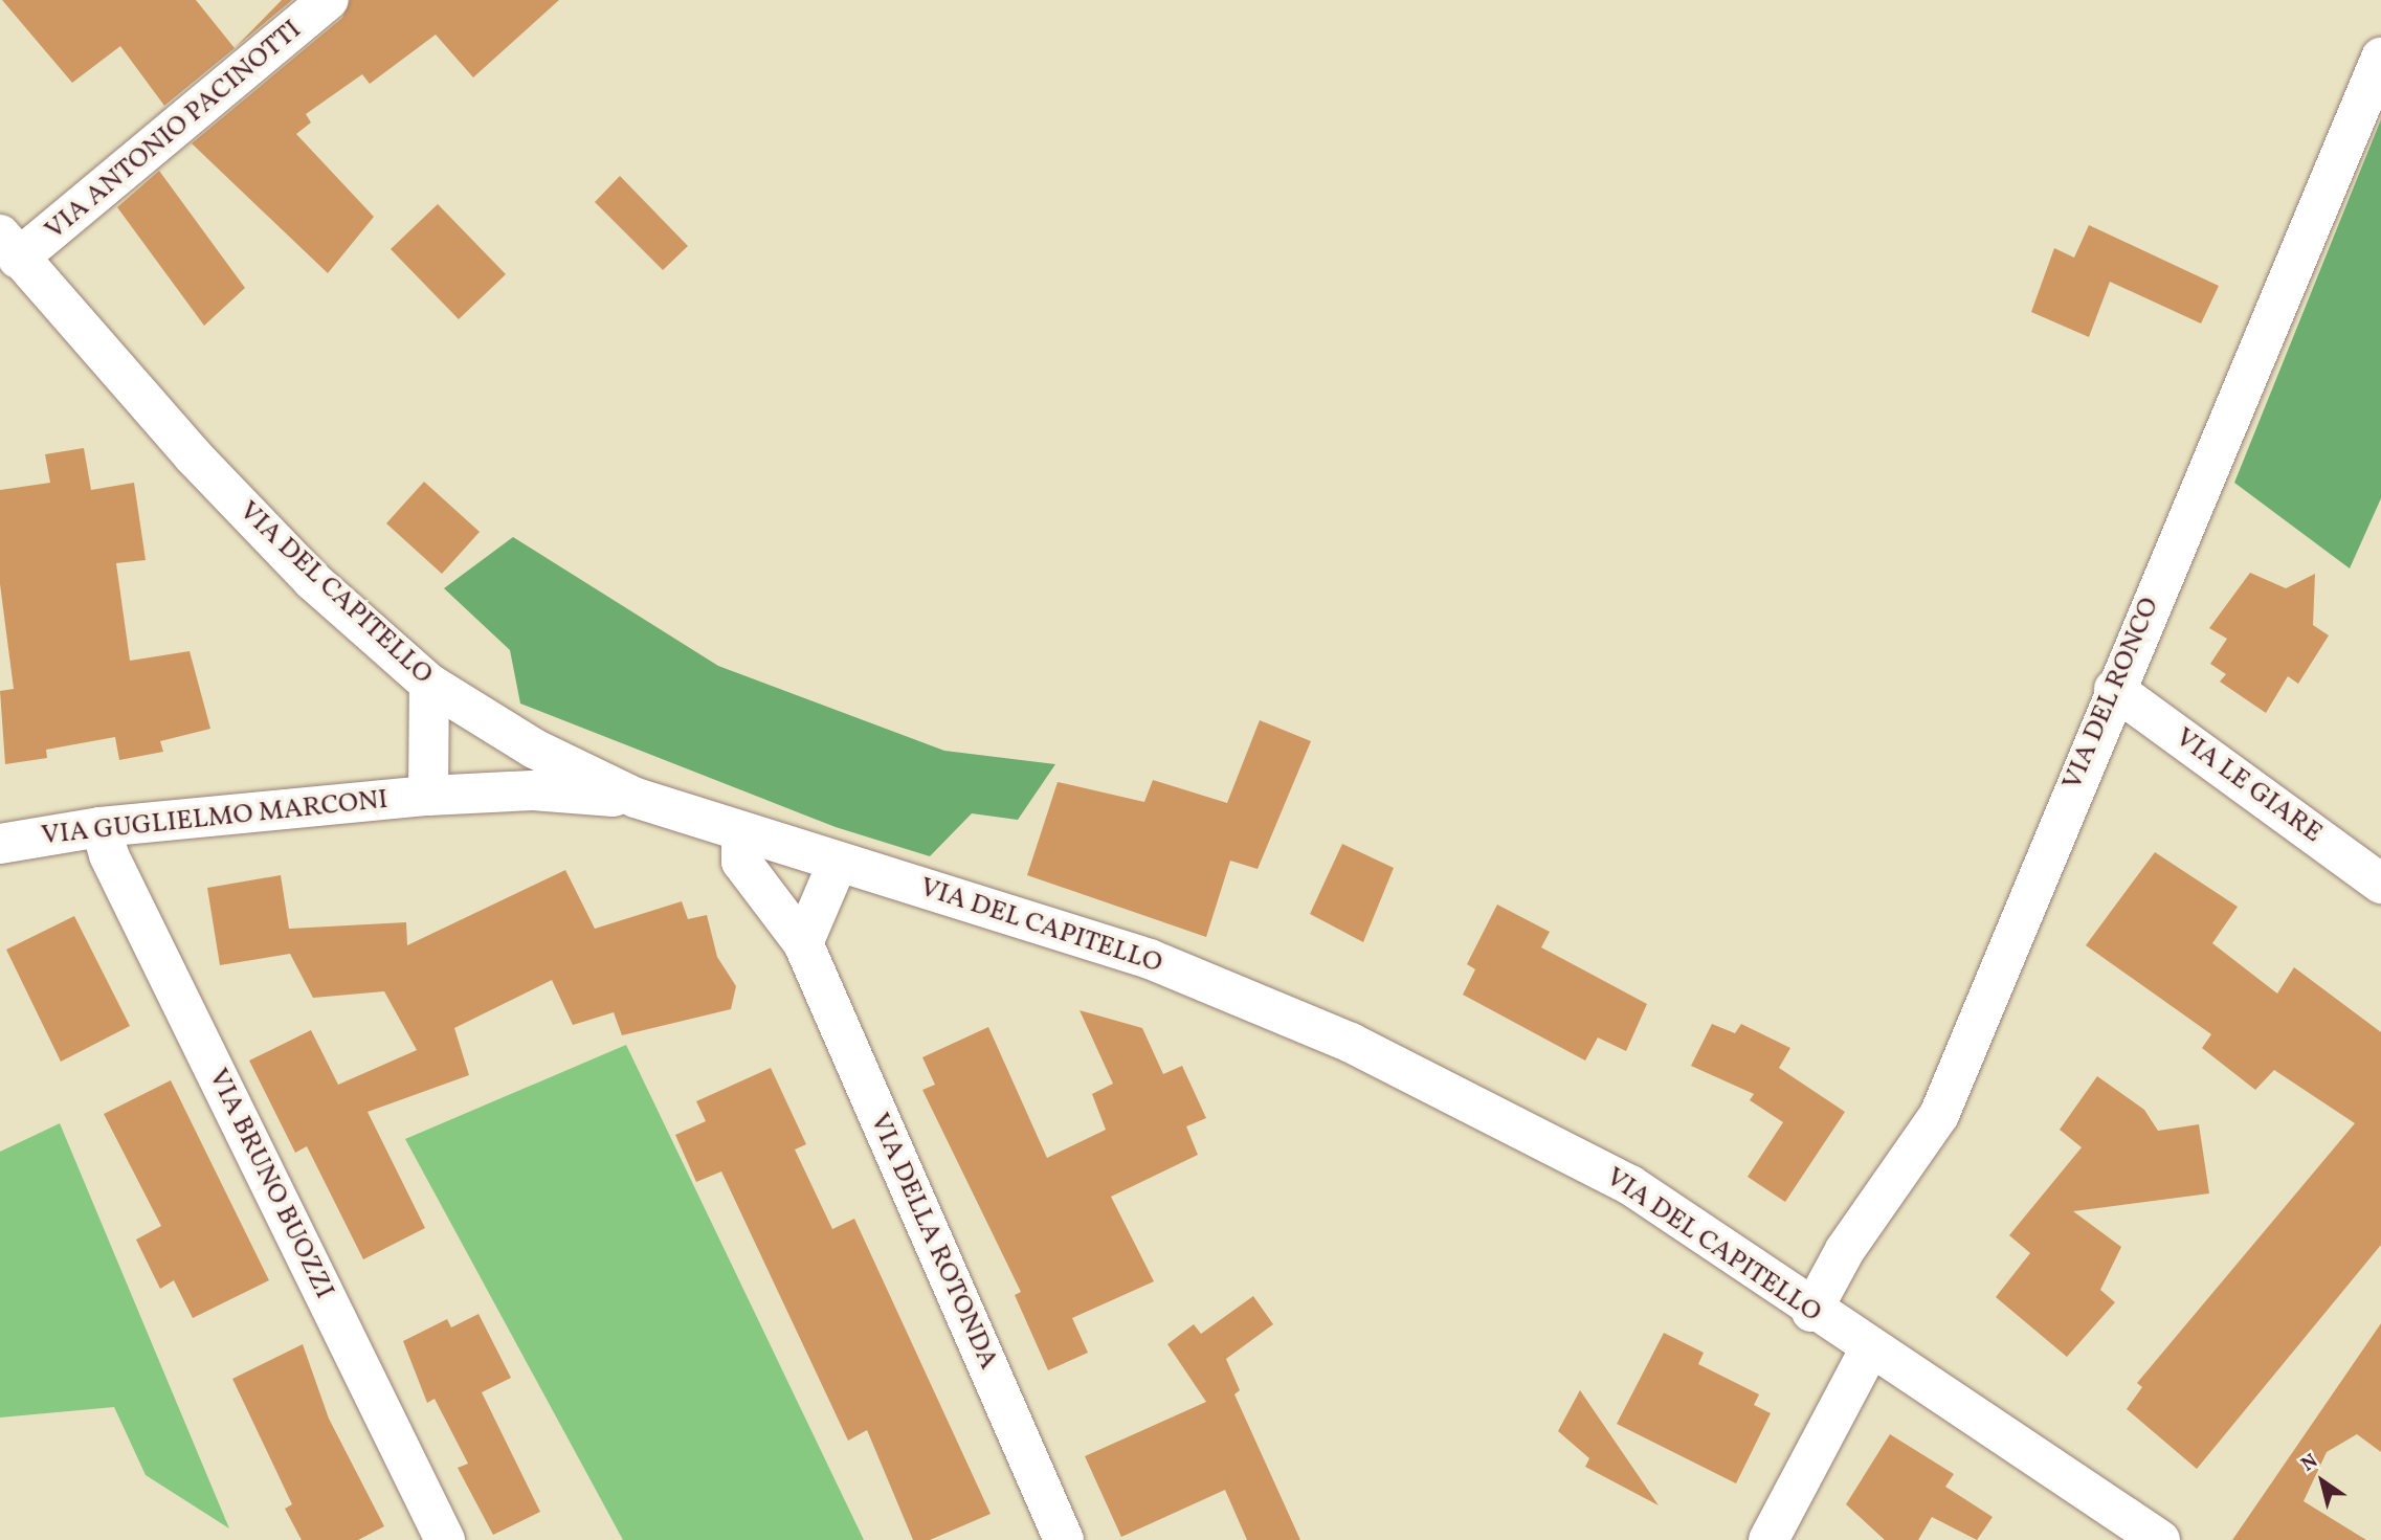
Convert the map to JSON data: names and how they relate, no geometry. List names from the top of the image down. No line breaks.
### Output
{"streets":{"street":["VIA ANTONIO PACINOTTI","VIA DEL CAPITELLO","VIA DEL RONCO","VIA LE GIARE","VIA GUGLIELMO MARCONI","VIA BRUNO BUOZZI","VIA DELLA ROTONDA"]},"crossings":[["VIA ANTONIO PACINOTTI","VIA DEL CAPITELLO"],["VIA DEL CAPITELLO","VIA DEL RONCO"],["VIA DEL CAPITELLO","VIA GUGLIELMO MARCONI"],["VIA DEL CAPITELLO","VIA DELLA ROTONDA"],["VIA DEL RONCO","VIA LE GIARE"],["VIA GUGLIELMO MARCONI","VIA BRUNO BUOZZI"]],"north":"top left"}
